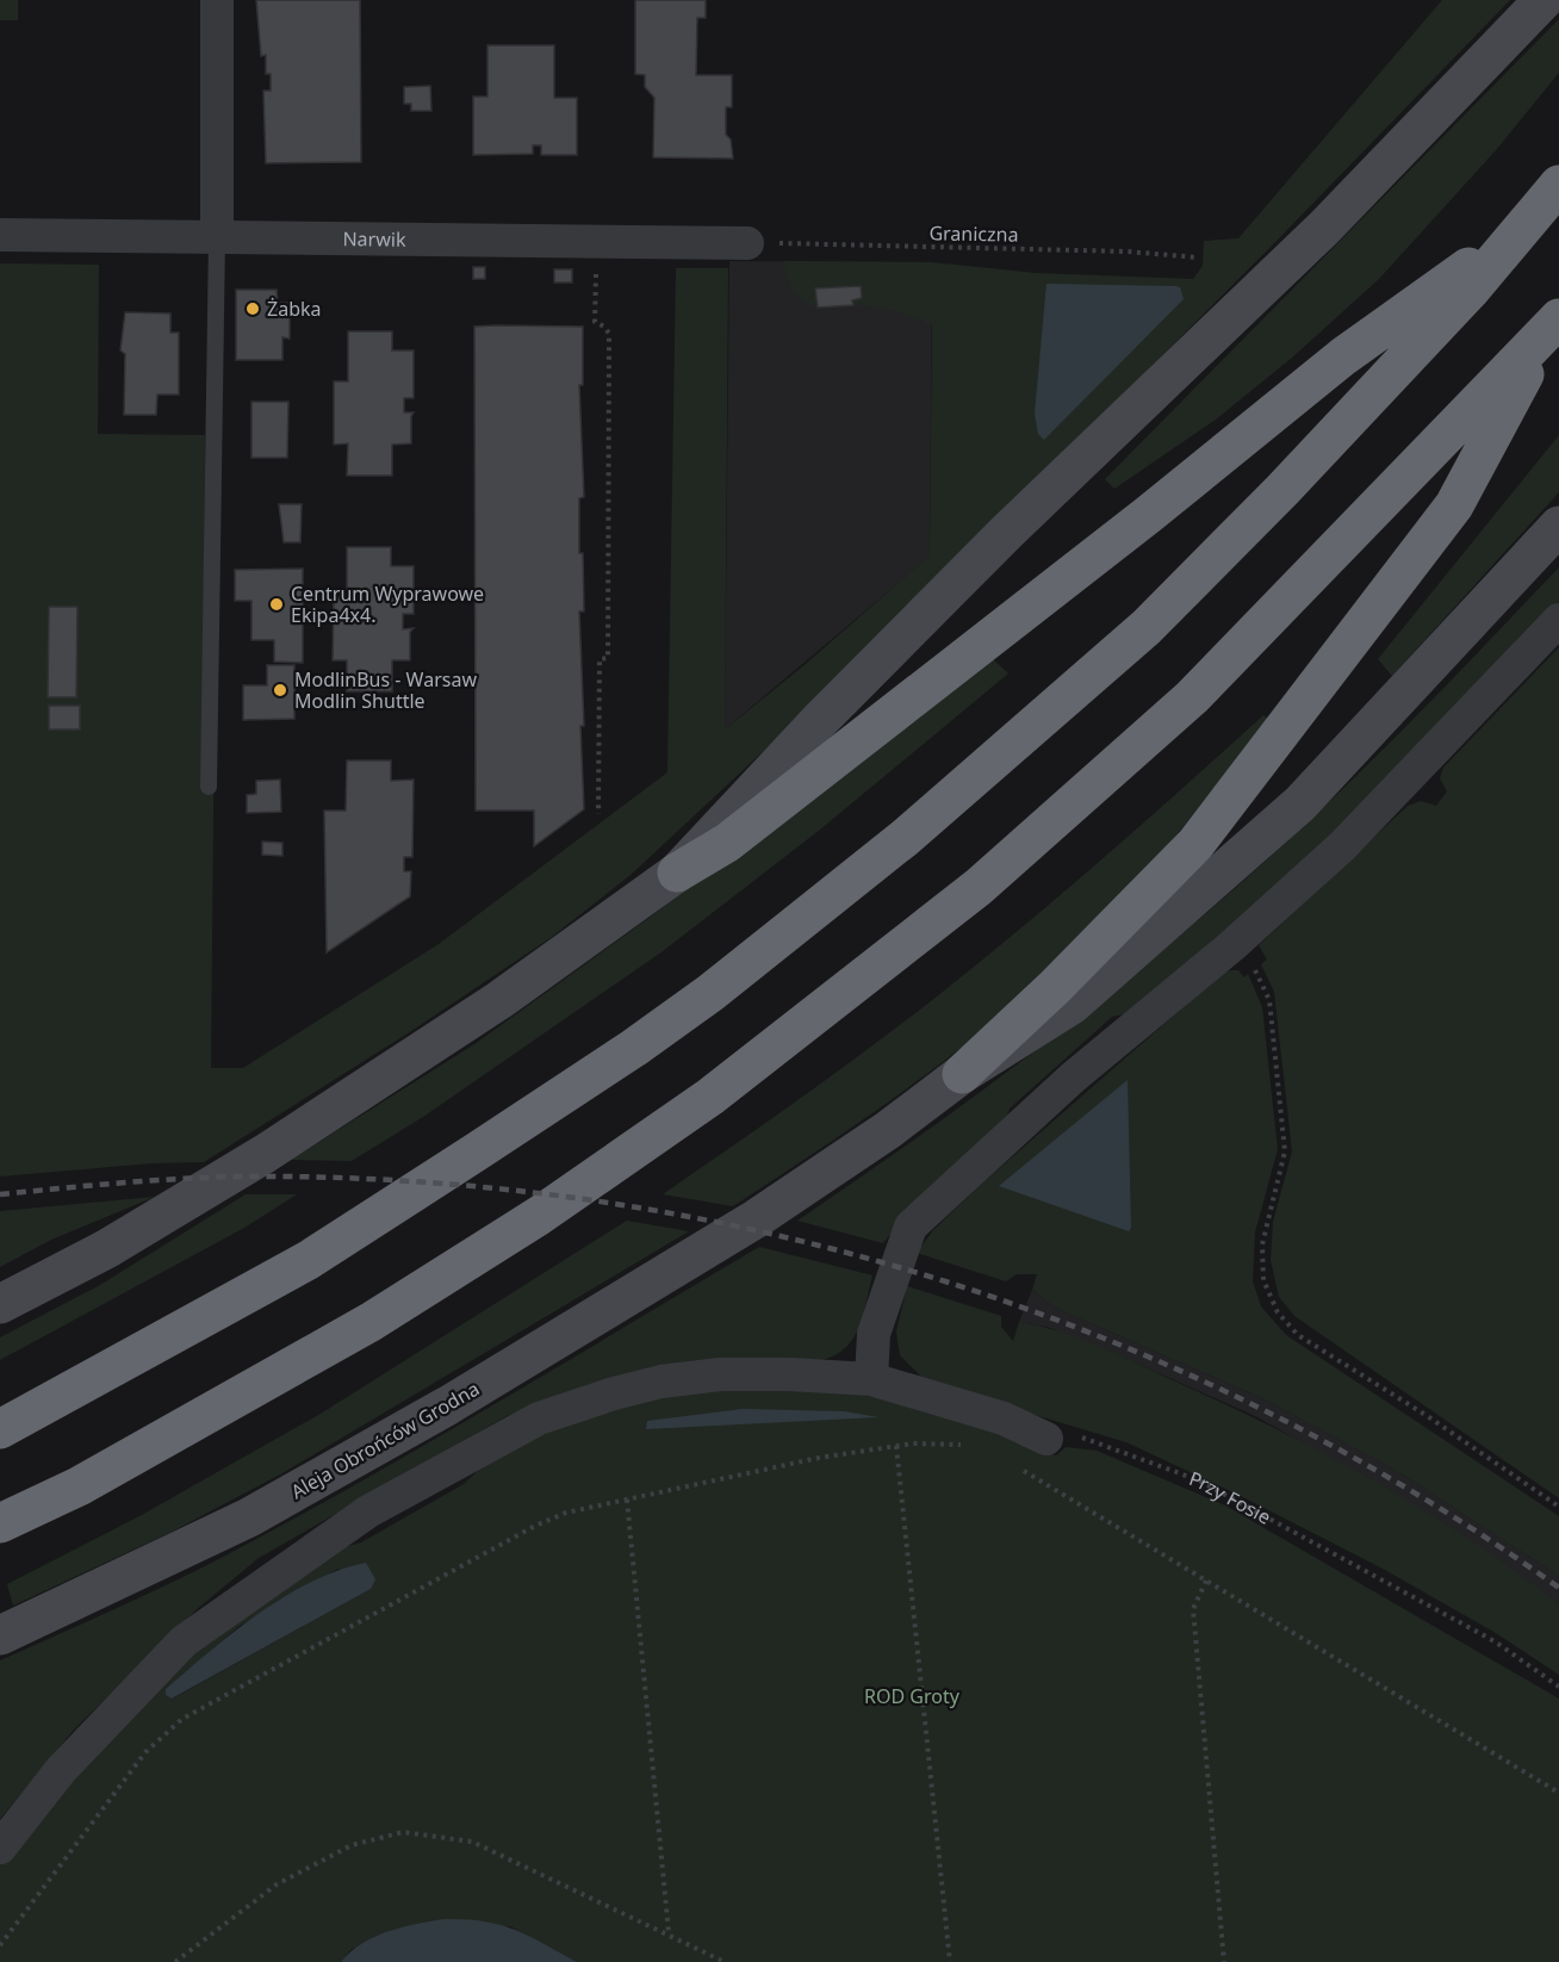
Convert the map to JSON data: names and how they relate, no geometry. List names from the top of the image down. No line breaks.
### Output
{"streets":{"main road":["Aleja Obrońców Grodna"],"street":["Narwik"],"path":["Graniczna","Przy Fosie"]},"crossings":[["Graniczna","Narwik"]],"parks":["ROD Groty"],"places":["Żabka","Centrum Wyprawowe Ekipa4x4.","ModlinBus - Warsaw Modlin Shuttle"]}
